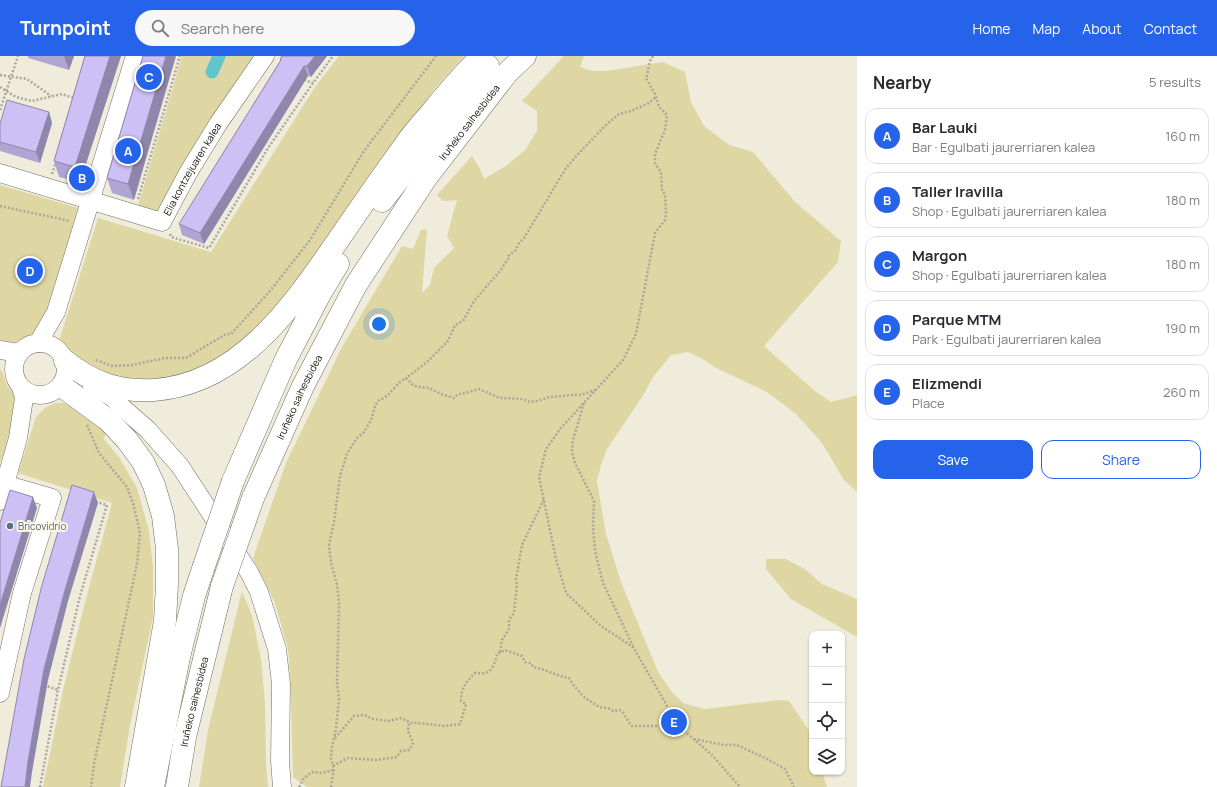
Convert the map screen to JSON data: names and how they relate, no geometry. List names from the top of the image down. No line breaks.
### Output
{"streets":{"highway":["Iruñeko saihesbidea"],"street":["Elia kontzejuaren kalea"]},"places":["Bricovidrio"],"page":{"header":"Turnpoint","search":"Search here","nav":["Home","Map","About","Contact"],"heading":["Nearby","5 results"],"pins":["C","A","B","D","E"],"list":[{"mark":"A","name":"Bar Lauki","note":"Bar · Egulbati jaurerriaren kalea","value":"160 m"},{"mark":"B","name":"Taller Iravilla","note":"Shop · Egulbati jaurerriaren kalea","value":"180 m"},{"mark":"C","name":"Margon","note":"Shop · Egulbati jaurerriaren kalea","value":"180 m"},{"mark":"D","name":"Parque MTM","note":"Park · Egulbati jaurerriaren kalea","value":"190 m"},{"mark":"E","name":"Elizmendi","note":"Place","value":"260 m"}],"buttons":["Save","Share"],"map_buttons":["+","−"]}}
